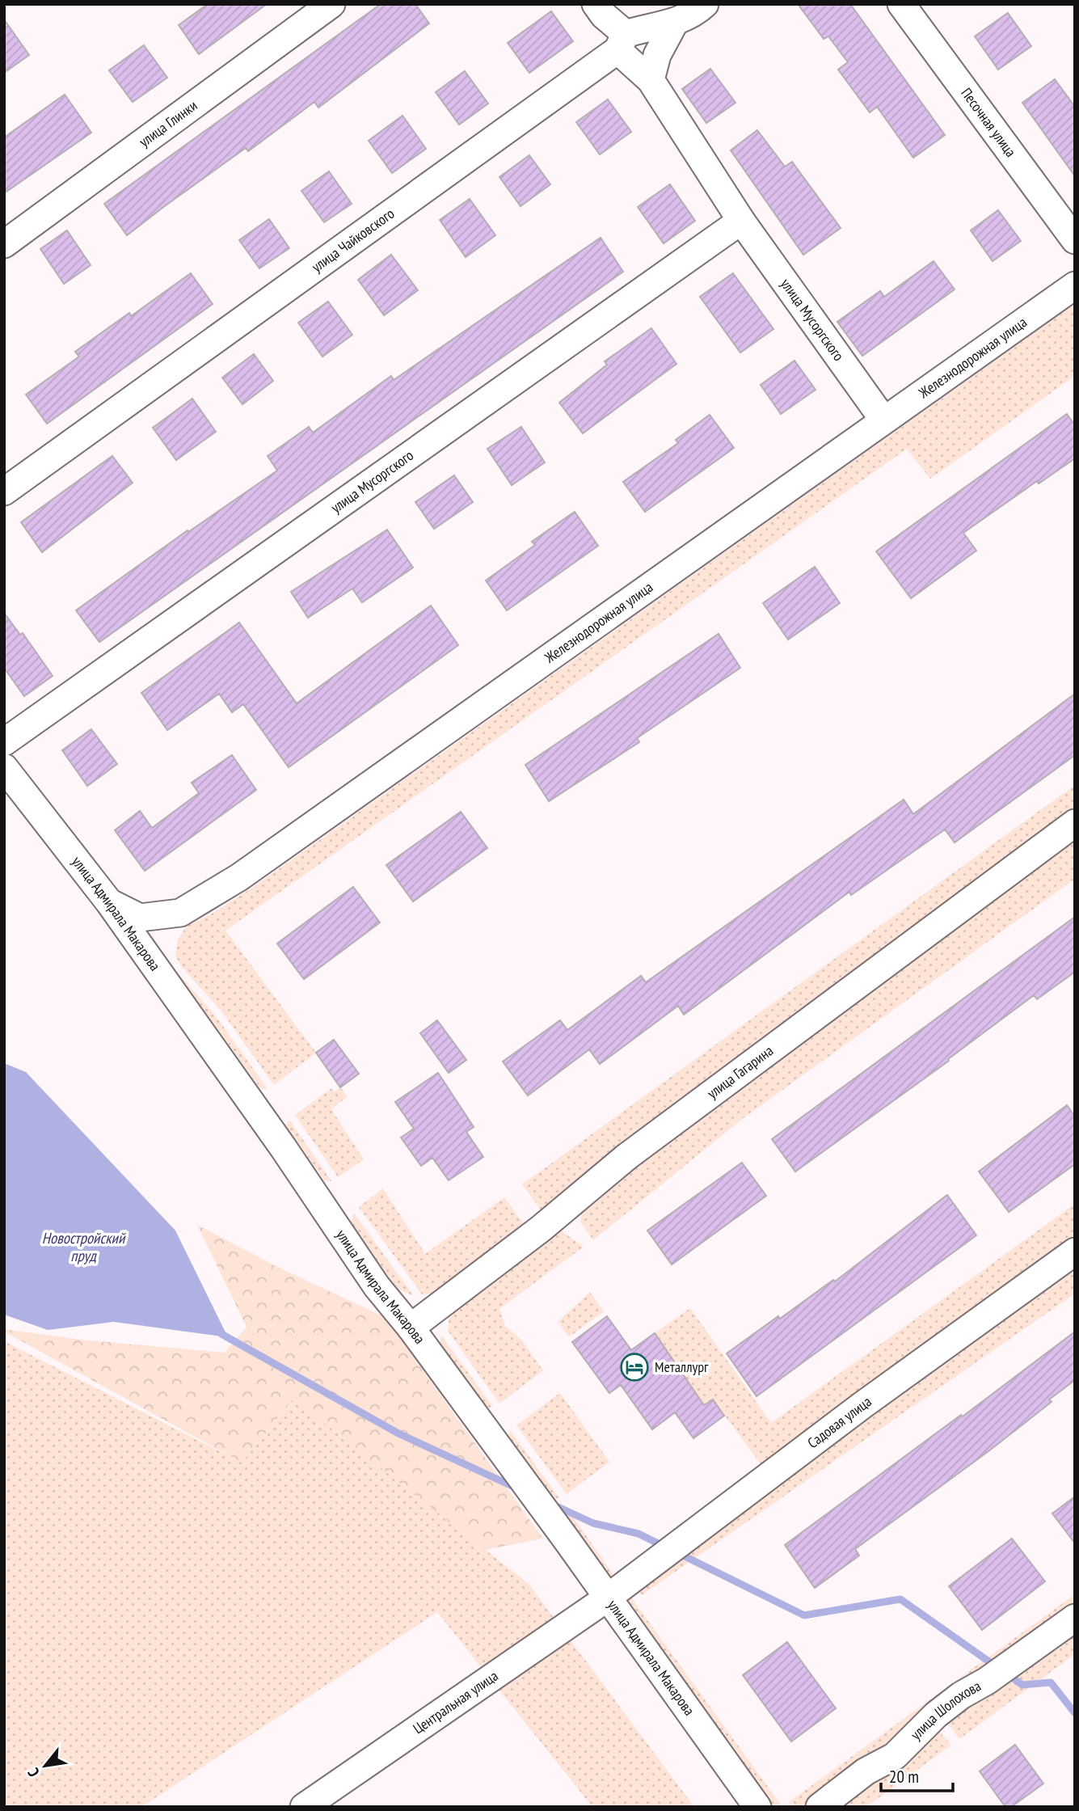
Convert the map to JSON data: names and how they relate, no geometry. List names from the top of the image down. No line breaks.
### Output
{"streets":{"street":["Песочная улица","улица Глинки","улица Чайковского","улица Мусоргского","Железнодорожная улица","улица Адмирала Макарова","улица Гагарина","Садовая улица","Центральная улица","улица Шолохова"]},"crossings":[["улица Чайковского","улица Мусоргского"],["улица Мусоргского","Железнодорожная улица"],["Железнодорожная улица","улица Адмирала Макарова"],["улица Адмирала Макарова","улица Гагарина"],["улица Адмирала Макарова","Садовая улица"],["улица Адмирала Макарова","Центральная улица"],["Садовая улица","Центральная улица"]],"water":["Новостройский пруд"],"places":{"hotel":["Металлург"]},"scale_bar":"20 m","north":"bottom left"}
